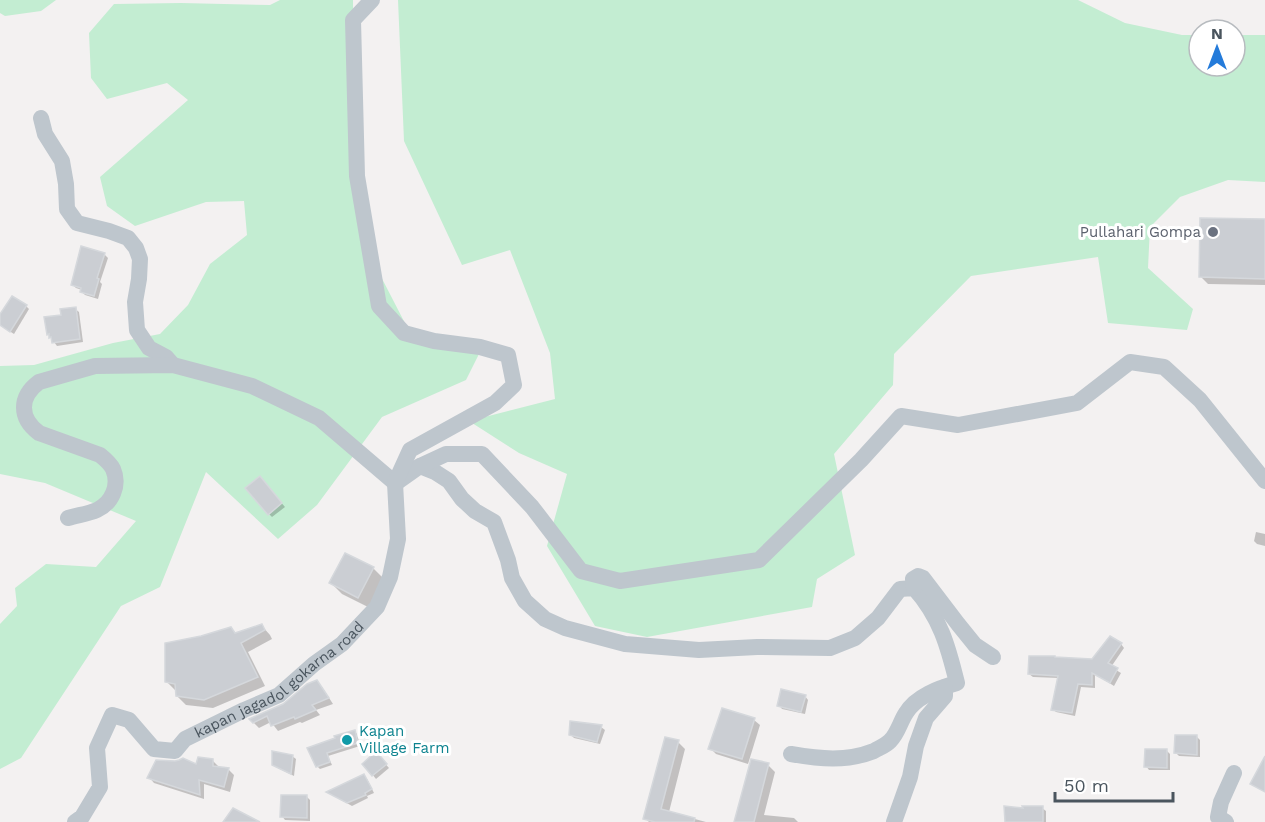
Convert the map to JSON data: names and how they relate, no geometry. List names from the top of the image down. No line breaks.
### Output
{"streets":{"street":["kapan jagadol gokarna road"]},"places":["Pullahari Gompa","Kapan Village Farm"],"scale_bar":"50 m","north":"top"}
